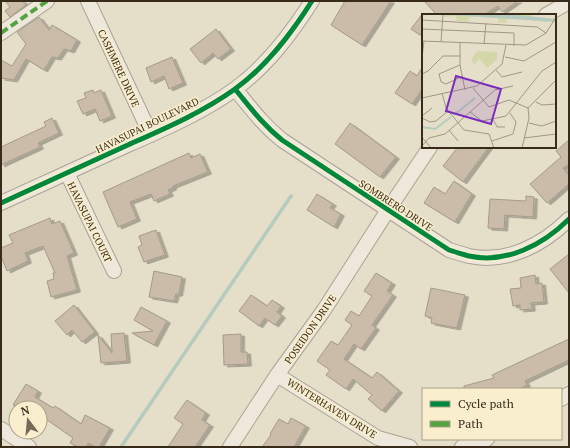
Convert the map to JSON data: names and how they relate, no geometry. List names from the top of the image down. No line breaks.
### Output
{"streets":{"street":["CASHMERE DRIVE","HAVASUPAI BOULEVARD","SOMBRERO DRIVE","HAVASUPAI COURT","POSEIDON DRIVE","WINTERHAVEN DRIVE"]},"crossings":[["CASHMERE DRIVE","HAVASUPAI BOULEVARD"],["HAVASUPAI BOULEVARD","SOMBRERO DRIVE"],["HAVASUPAI BOULEVARD","HAVASUPAI COURT"],["SOMBRERO DRIVE","POSEIDON DRIVE"],["POSEIDON DRIVE","WINTERHAVEN DRIVE"]],"legend":["Cycle path","Path"],"north":"top"}
